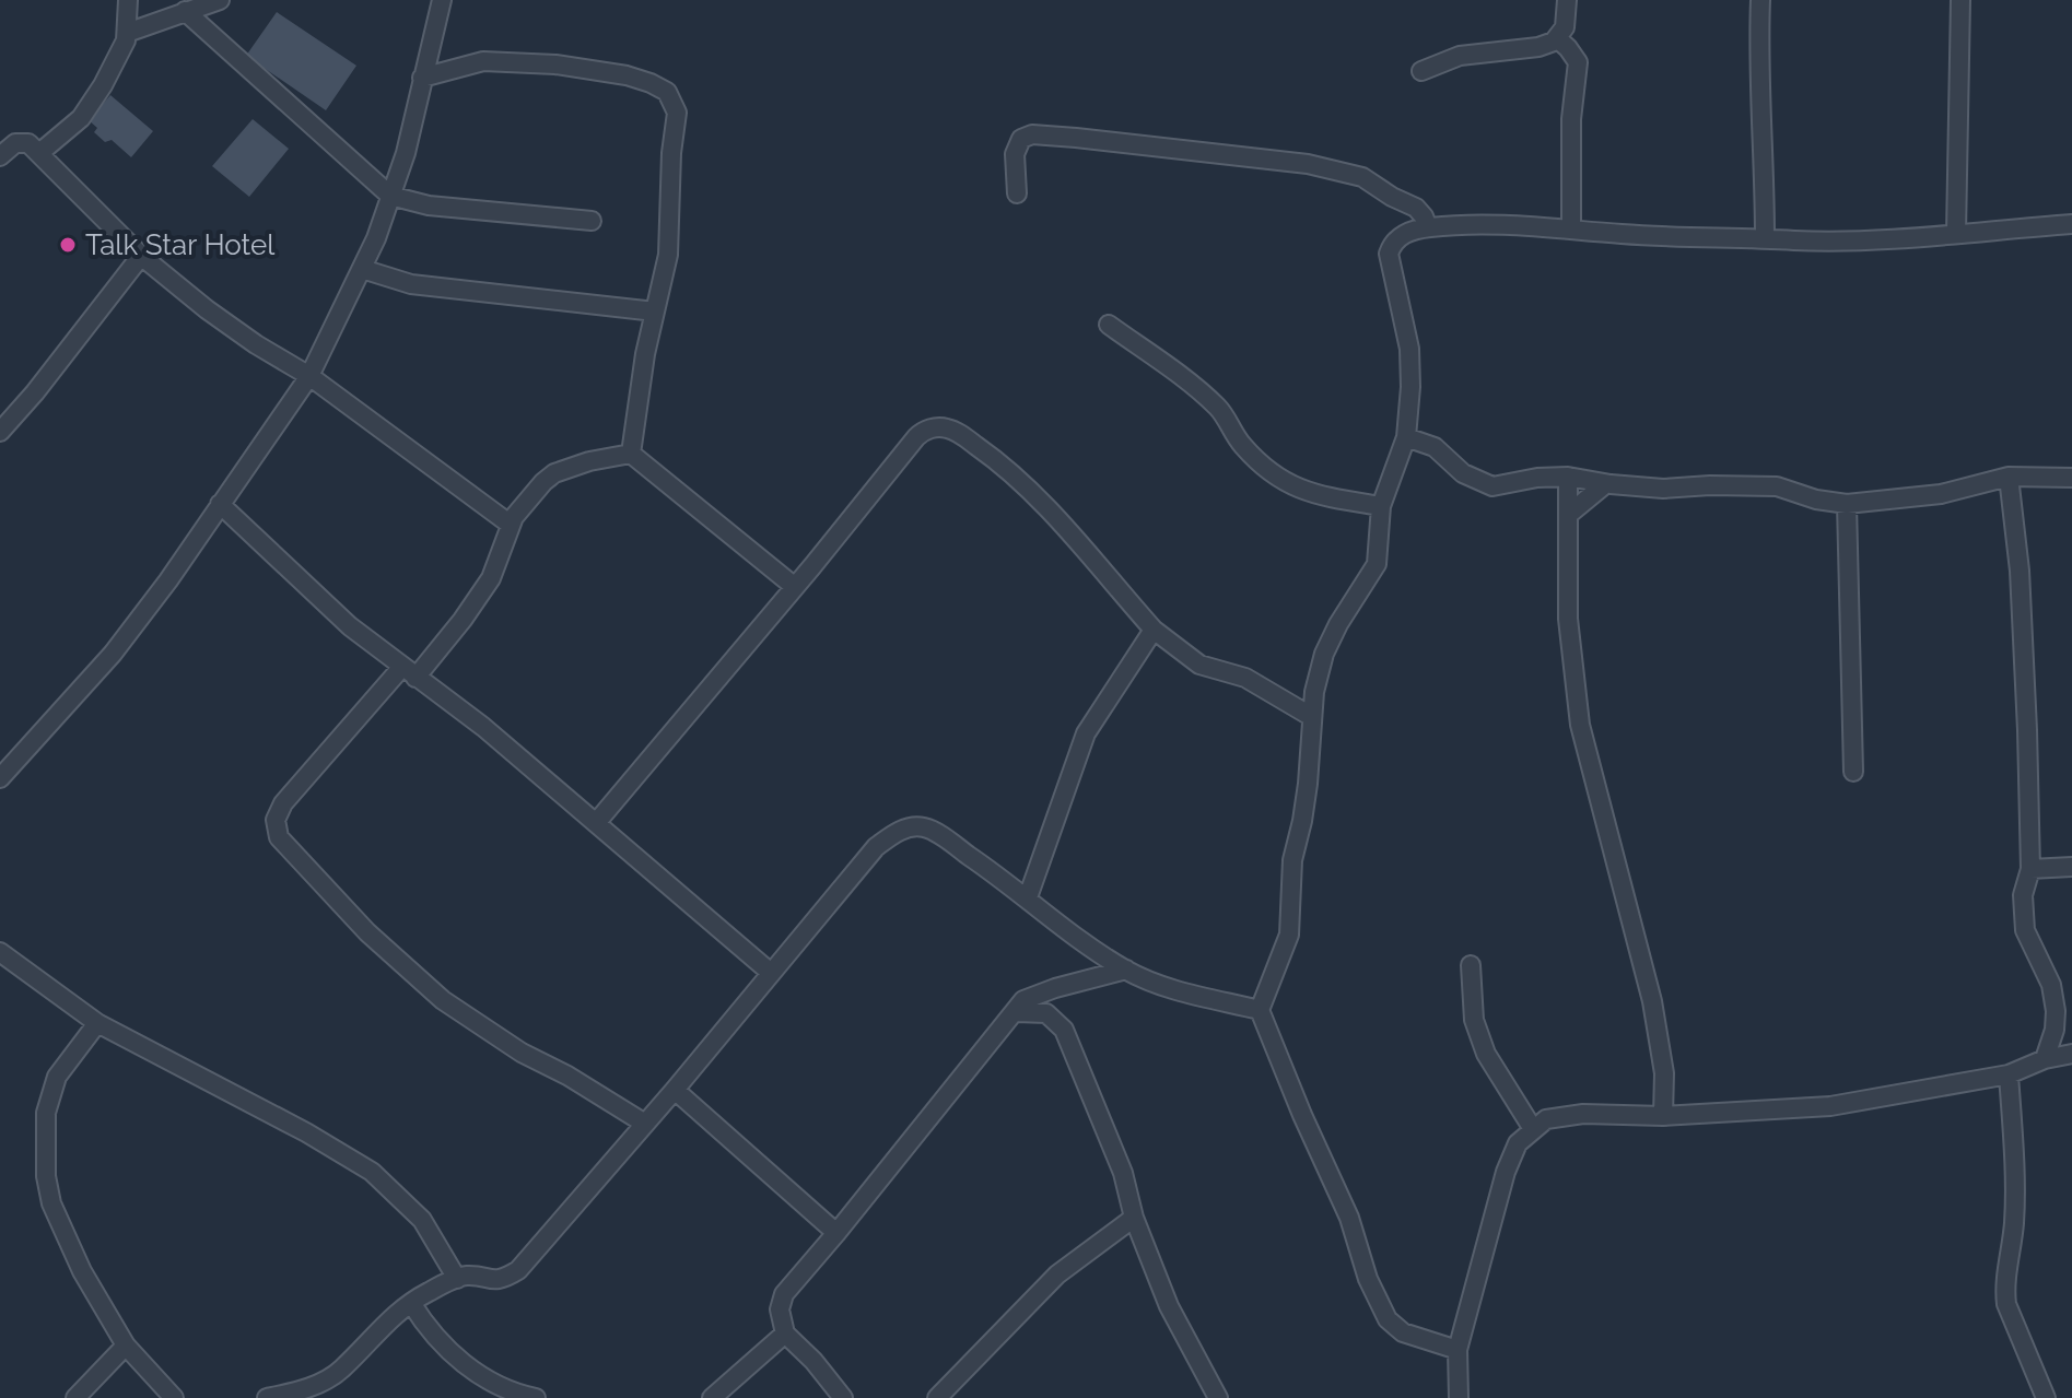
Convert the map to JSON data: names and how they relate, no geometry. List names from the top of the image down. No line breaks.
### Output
{"places":["Talk Star Hotel"]}
